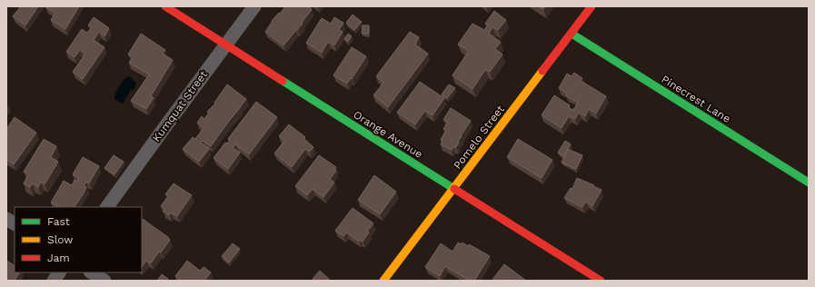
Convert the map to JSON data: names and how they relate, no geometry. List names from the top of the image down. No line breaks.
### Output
{"streets":{"street":["Pinecrest Lane","Kumquat Street","Orange Avenue","Pomelo Street"]},"crossings":[["Pinecrest Lane","Pomelo Street"],["Kumquat Street","Orange Avenue"],["Orange Avenue","Pomelo Street"]],"legend":["Fast","Slow","Jam"]}
